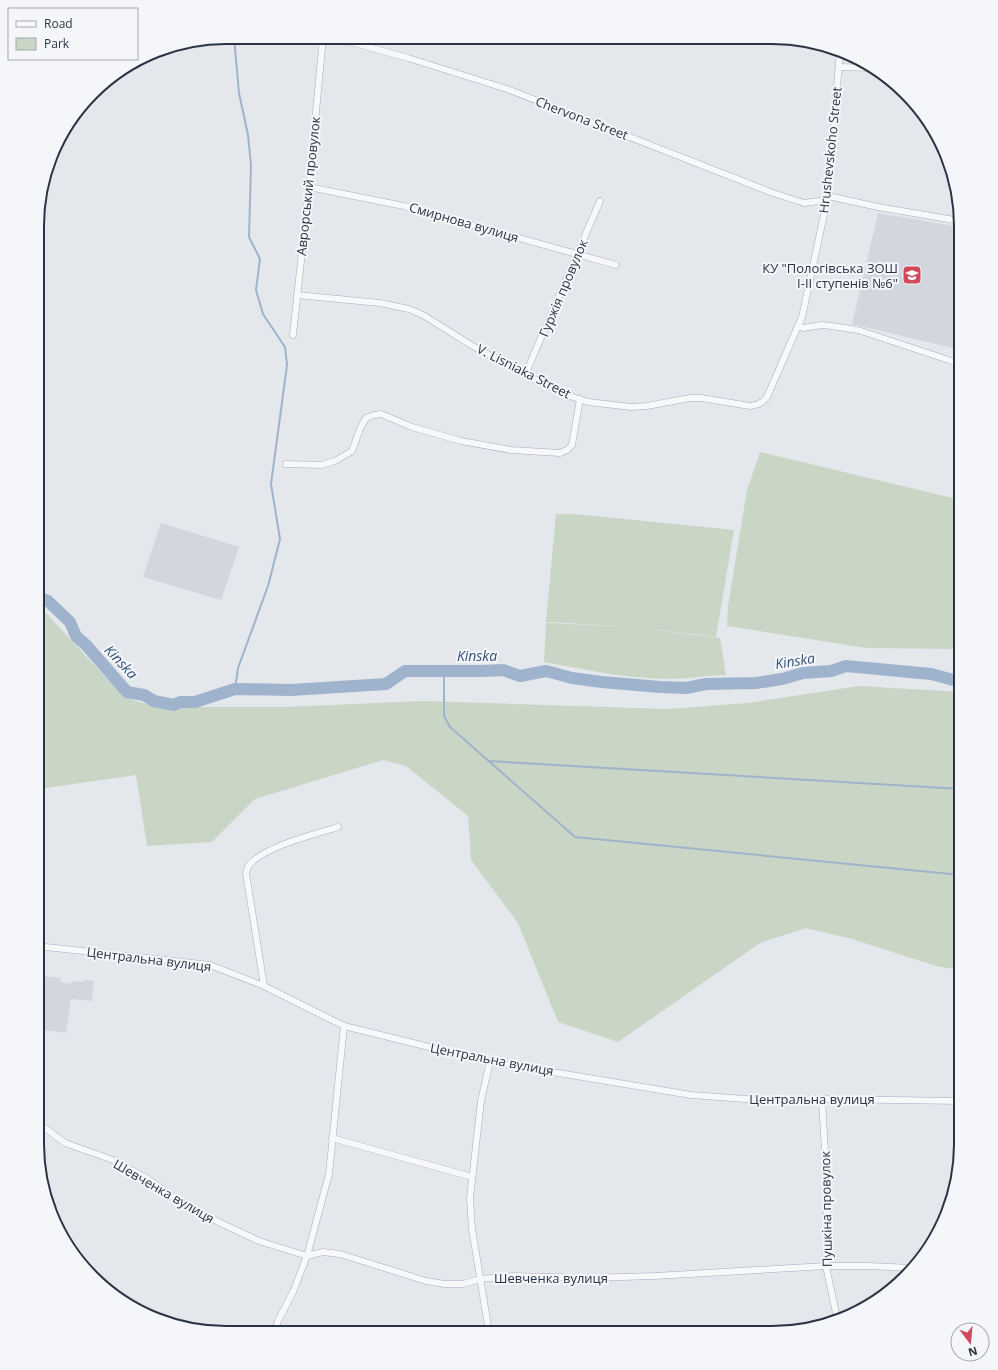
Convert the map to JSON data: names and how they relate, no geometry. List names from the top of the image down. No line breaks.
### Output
{"streets":{"street":["Chervona Street","Hrushevskoho Street","Аврорський провулок","Смирнова вулиця","Гуржія провулок","V. Lisniaka Street","Центральна вулиця","Шевченка вулиця","Пушкіна провулок"]},"crossings":[["Chervona Street","Hrushevskoho Street"],["Hrushevskoho Street","V. Lisniaka Street"],["Аврорський провулок","Смирнова вулиця"],["Аврорський провулок","V. Lisniaka Street"],["Смирнова вулиця","Гуржія провулок"],["Гуржія провулок","V. Lisniaka Street"],["Центральна вулиця","Пушкіна провулок"],["Шевченка вулиця","Пушкіна провулок"]],"water":["Kinska"],"places":{"school or university":["КУ \"Пологівська ЗОШ І-ІІ ступенів №6\""]},"legend":["Road","Park"],"north":"bottom"}
